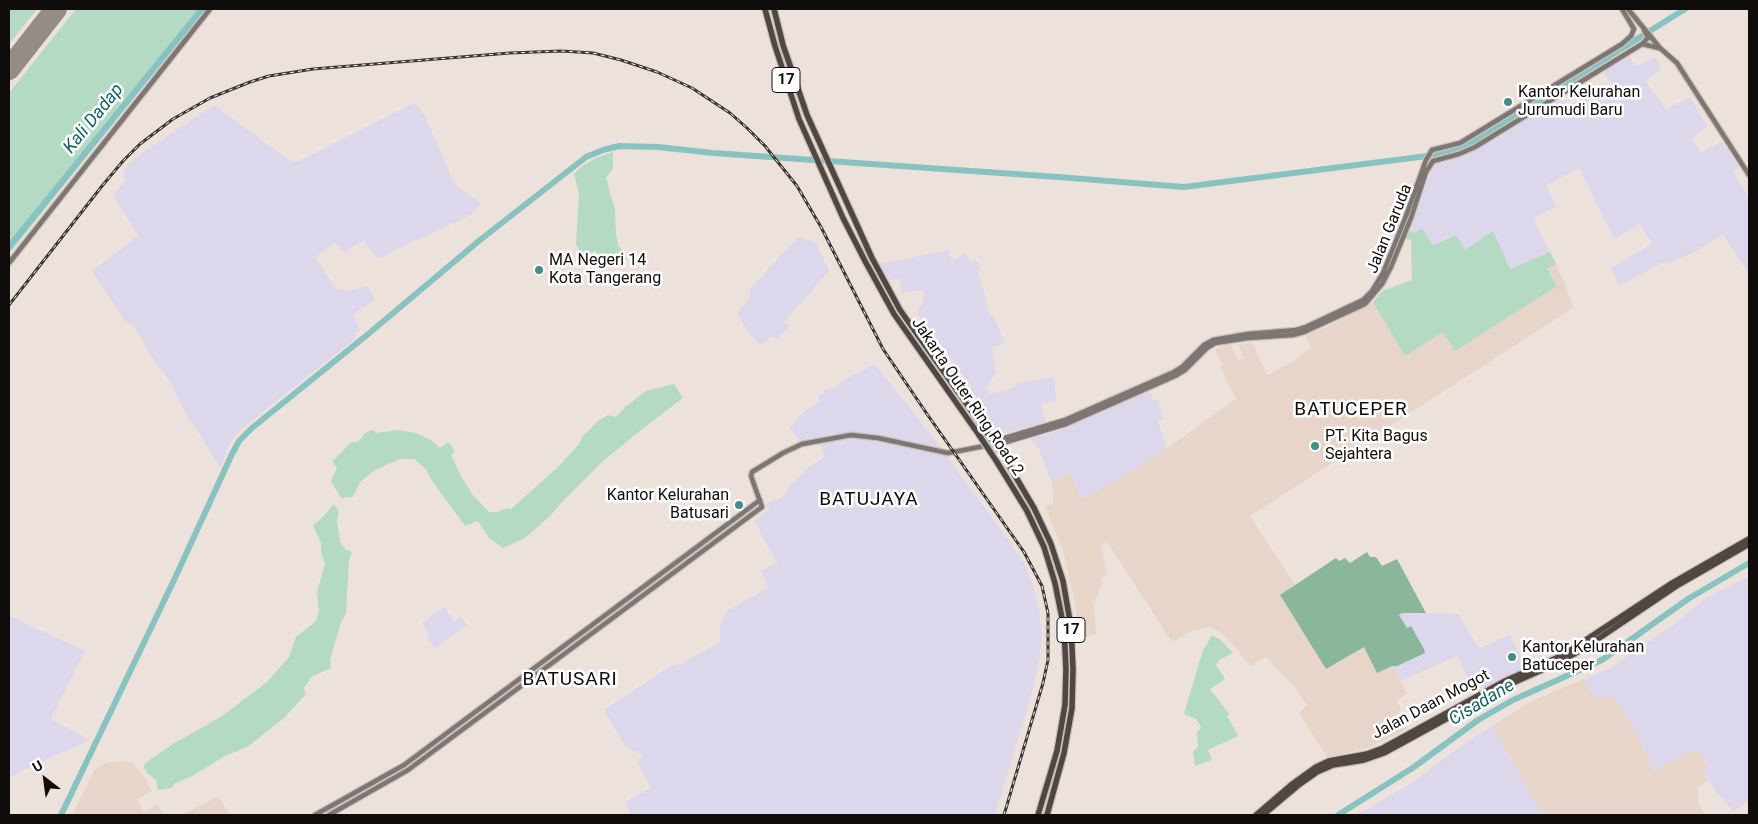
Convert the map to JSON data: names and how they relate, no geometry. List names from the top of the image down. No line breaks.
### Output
{"streets":{"highway":["17","Jakarta Outer Ring Road 2","Jalan Daan Mogot"],"main road":["Jalan Garuda"]},"districts":["BATUCEPER","BATUJAYA","BATUSARI"],"water":["Kali Dadap","Cisadane"],"places":["Kantor Kelurahan Jurumudi Baru","MA Negeri 14 Kota Tangerang","PT. Kita Bagus Sejahtera","Kantor Kelurahan Batusari","Kantor Kelurahan Batuceper"],"north":"top left"}
